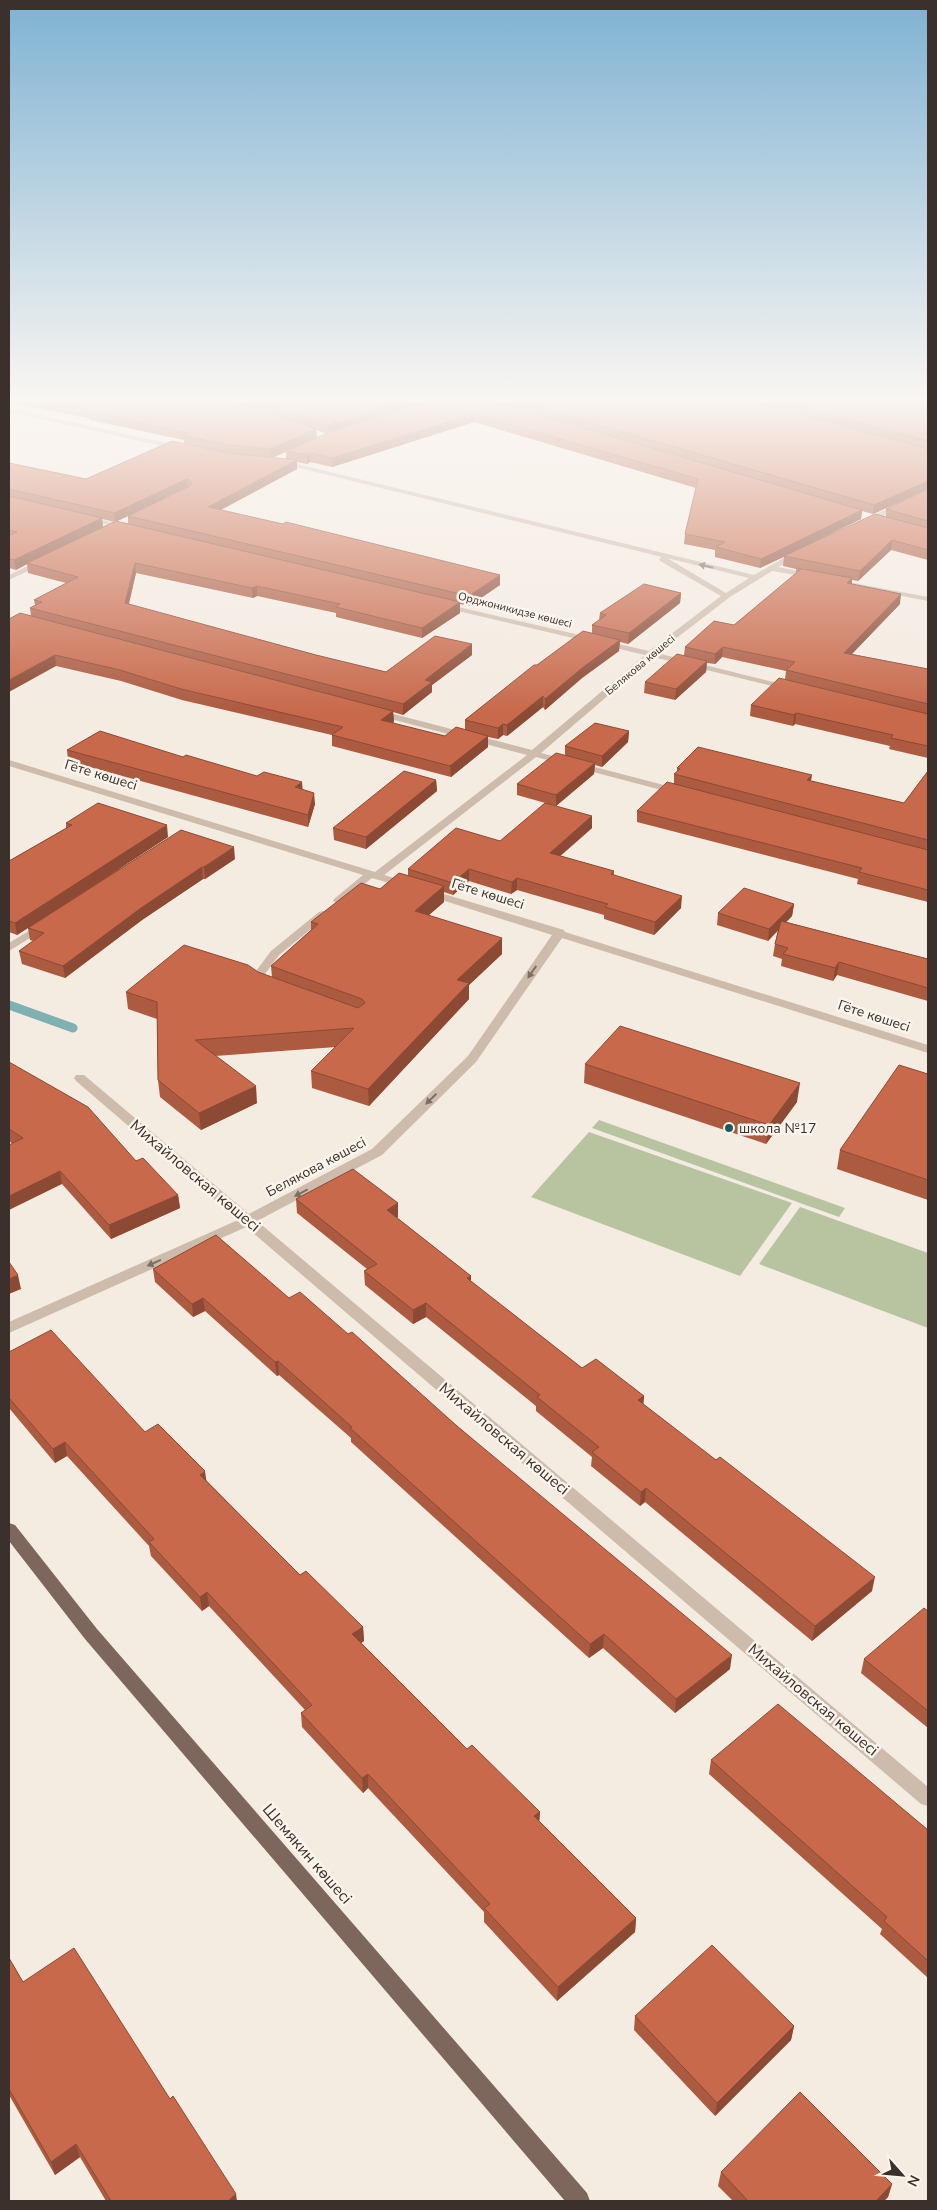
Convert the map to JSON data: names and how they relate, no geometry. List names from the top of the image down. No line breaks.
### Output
{"streets":{"main road":["Шемякин көшесі"],"street":["Орджоникидзе көшесі","Белякова көшесі","Гёте көшесі","Михайловская көшесі"]},"crossings":[["Орджоникидзе көшесі","Белякова көшесі"],["Белякова көшесі","Гёте көшесі"],["Белякова көшесі","Михайловская көшесі"]],"one_way":["Белякова көшесі"],"places":["школа №17"],"north":"bottom right"}
